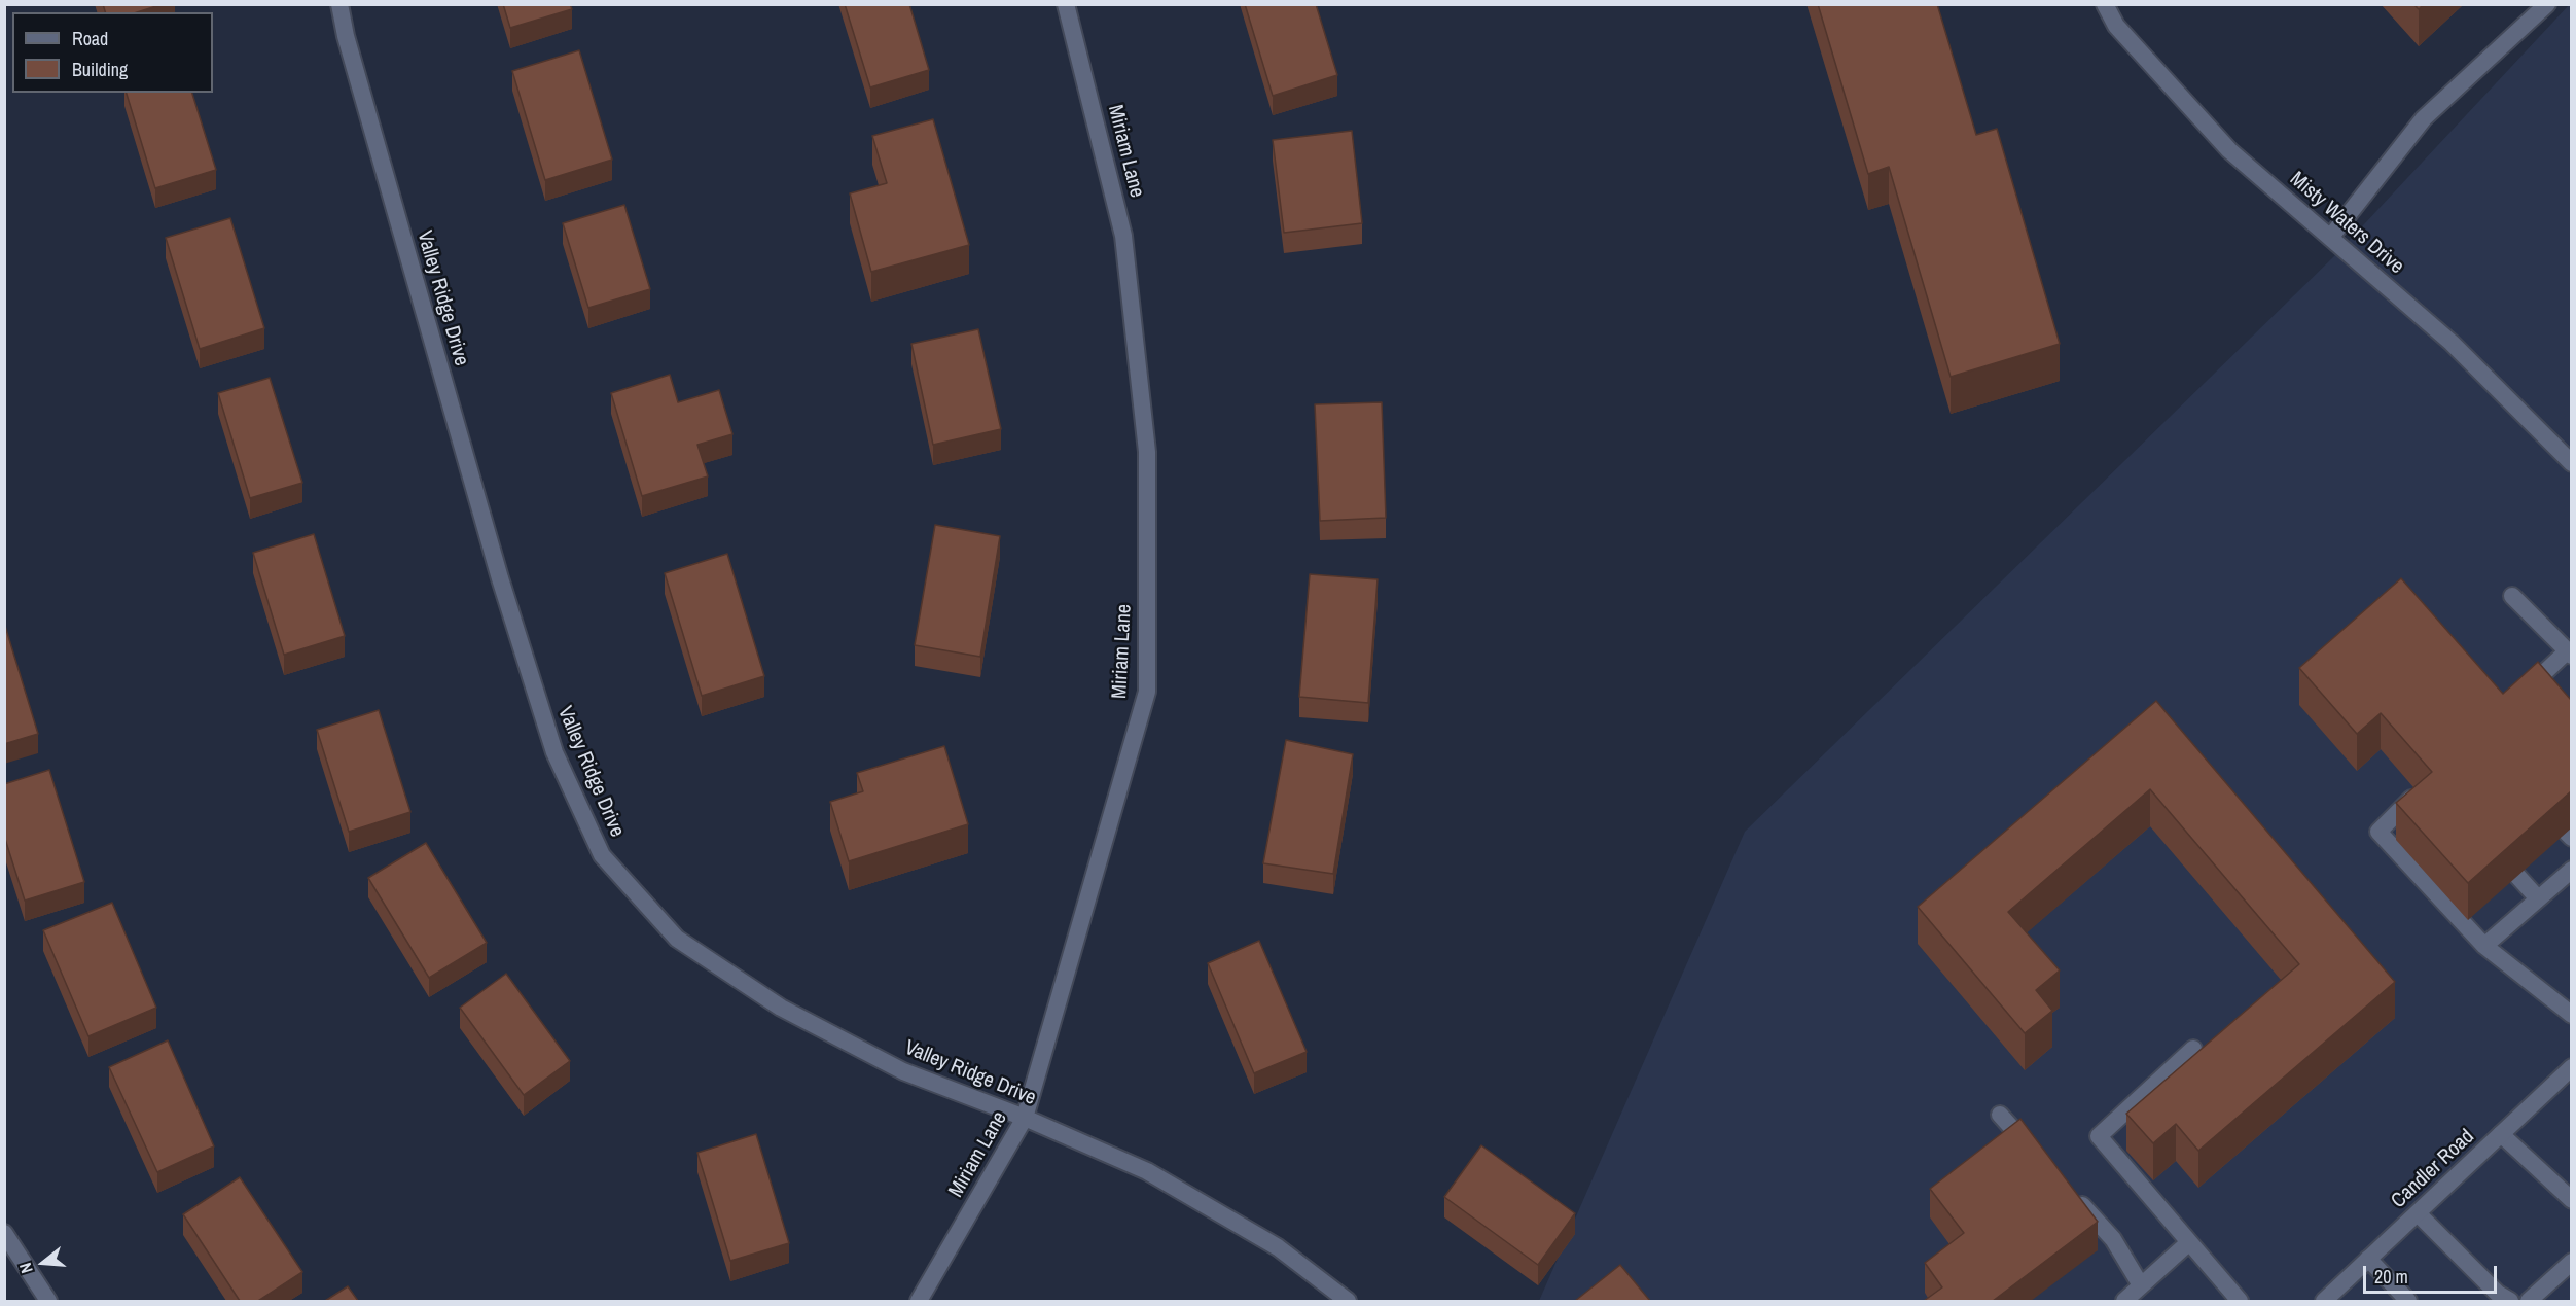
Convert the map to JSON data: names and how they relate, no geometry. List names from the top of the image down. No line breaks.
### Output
{"streets":{"street":["Miriam Lane","Misty Waters Drive","Valley Ridge Drive","Candler Road"]},"crossings":[["Miriam Lane","Valley Ridge Drive"]],"legend":["Road","Building"],"scale_bar":"20 m","north":"left"}
